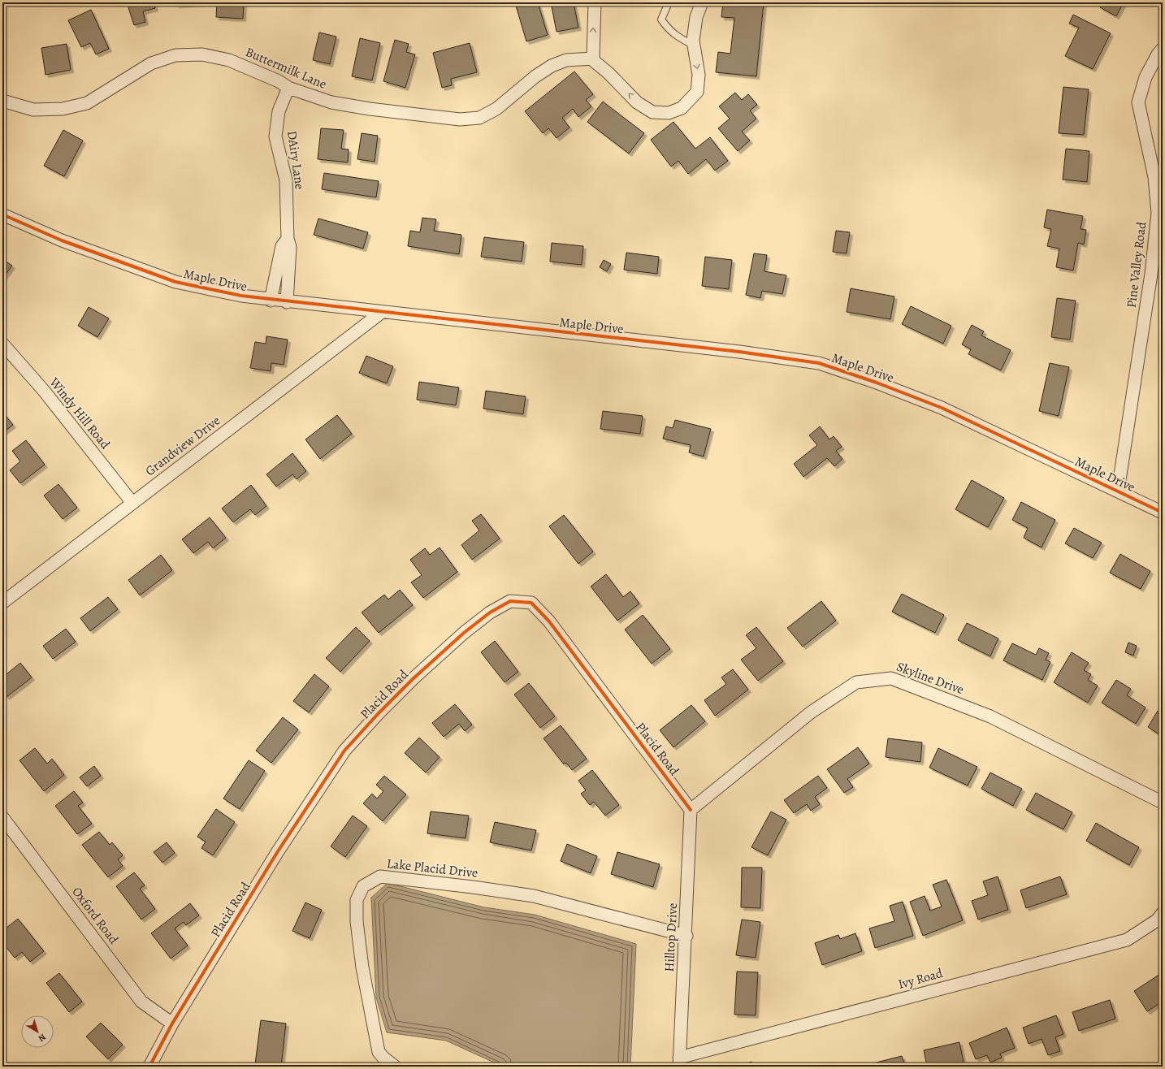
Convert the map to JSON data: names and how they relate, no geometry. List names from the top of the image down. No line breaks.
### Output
{"streets":{"street":["Buttermilk Lane","DAiry Lane","Pine Valley Road","Maple Drive","Windy Hill Road","Grandview Drive","Skyline Drive","Placid Road","Lake Placid Drive","Oxford Road","Hilltop Drive","Ivy Road"]},"crossings":[["Buttermilk Lane","DAiry Lane"],["Pine Valley Road","Maple Drive"],["Maple Drive","Grandview Drive"],["Windy Hill Road","Grandview Drive"],["Skyline Drive","Placid Road"],["Skyline Drive","Hilltop Drive"],["Placid Road","Oxford Road"],["Placid Road","Hilltop Drive"],["Lake Placid Drive","Hilltop Drive"],["Hilltop Drive","Ivy Road"]],"north":"bottom right"}
